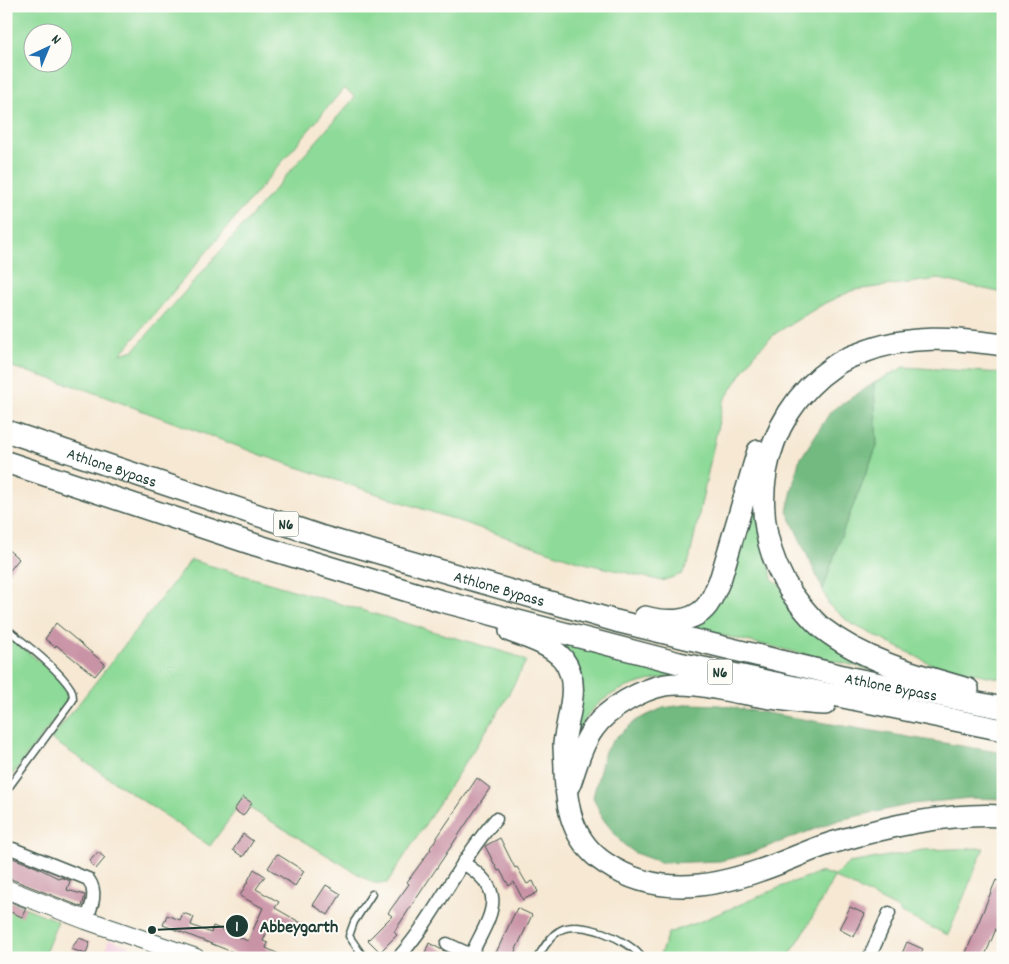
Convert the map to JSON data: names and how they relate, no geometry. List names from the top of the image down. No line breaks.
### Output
{"streets":{"highway":["Athlone Bypass","N6"]},"places":["Abbeygarth"],"north":"top right"}
